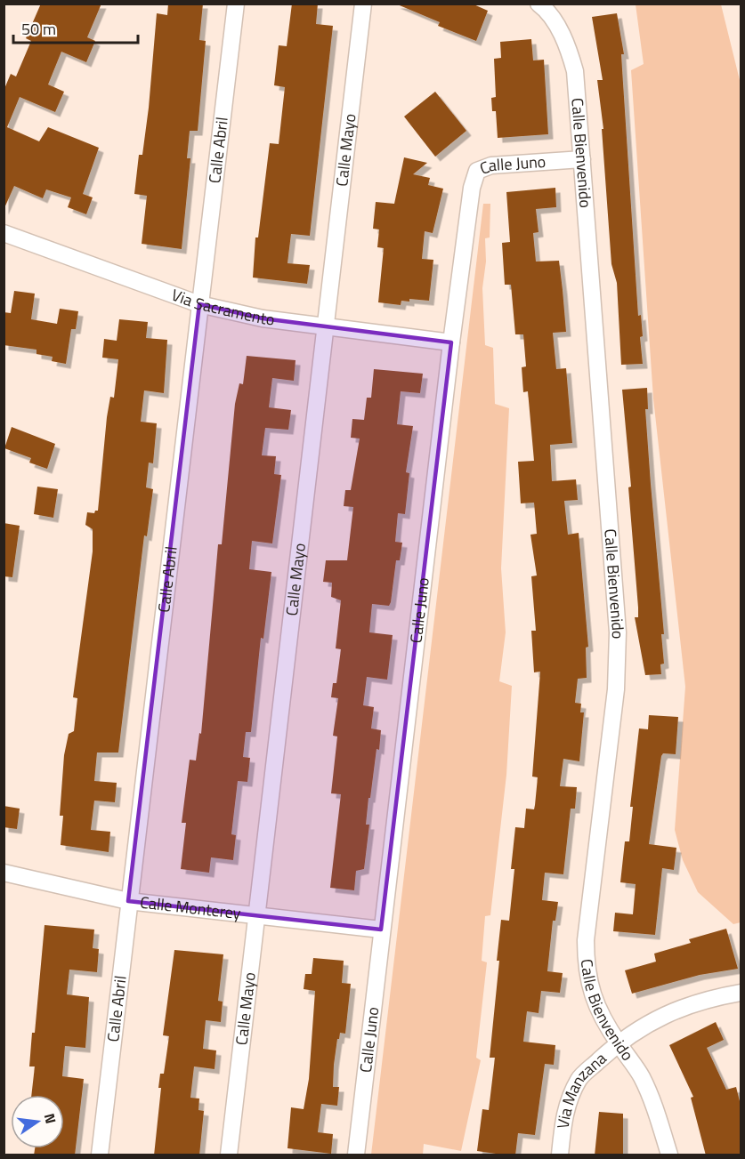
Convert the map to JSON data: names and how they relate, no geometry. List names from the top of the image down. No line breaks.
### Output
{"streets":{"street":["Calle Abril","Calle Mayo","Calle Bienvenido","Calle Juno","Via Sacramento","Calle Monterey","Via Manzana"]},"crossings":[["Calle Abril","Via Sacramento"],["Calle Abril","Calle Monterey"],["Calle Mayo","Via Sacramento"],["Calle Mayo","Calle Monterey"],["Calle Bienvenido","Calle Juno"],["Calle Bienvenido","Via Manzana"],["Calle Juno","Via Sacramento"],["Calle Juno","Calle Monterey"]],"scale_bar":"50 m","north":"right"}
